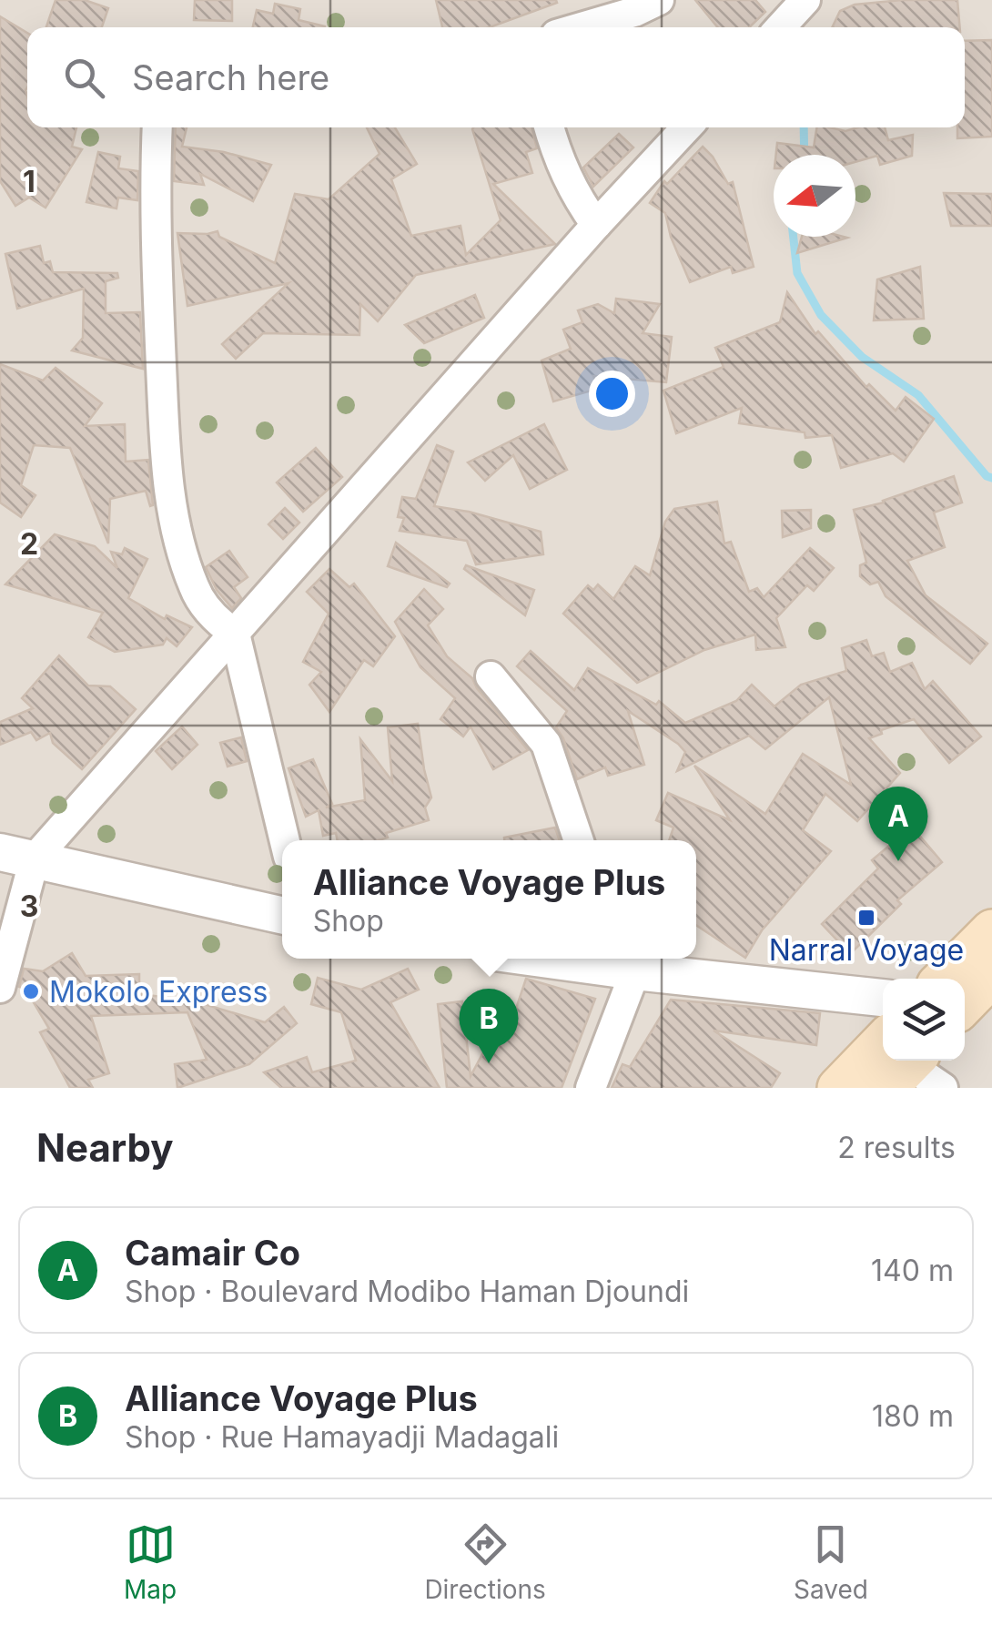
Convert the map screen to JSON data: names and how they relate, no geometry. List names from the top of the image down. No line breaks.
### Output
{"places":{"transit":["Narral Voyage"],"other":["Mokolo Express"]},"north":"left","page":{"search":"Search here","pins":["A","B"],"popup":["Alliance Voyage Plus","Shop"],"heading":["Nearby","2 results"],"list":[{"mark":"A","name":"Camair Co","note":"Shop · Boulevard Modibo Haman Djoundi","value":"140 m"},{"mark":"B","name":"Alliance Voyage Plus","note":"Shop · Rue Hamayadji Madagali","value":"180 m"}],"nav":["Map","Directions","Saved"]},"grid":{"rows":["1","2","3"]}}
